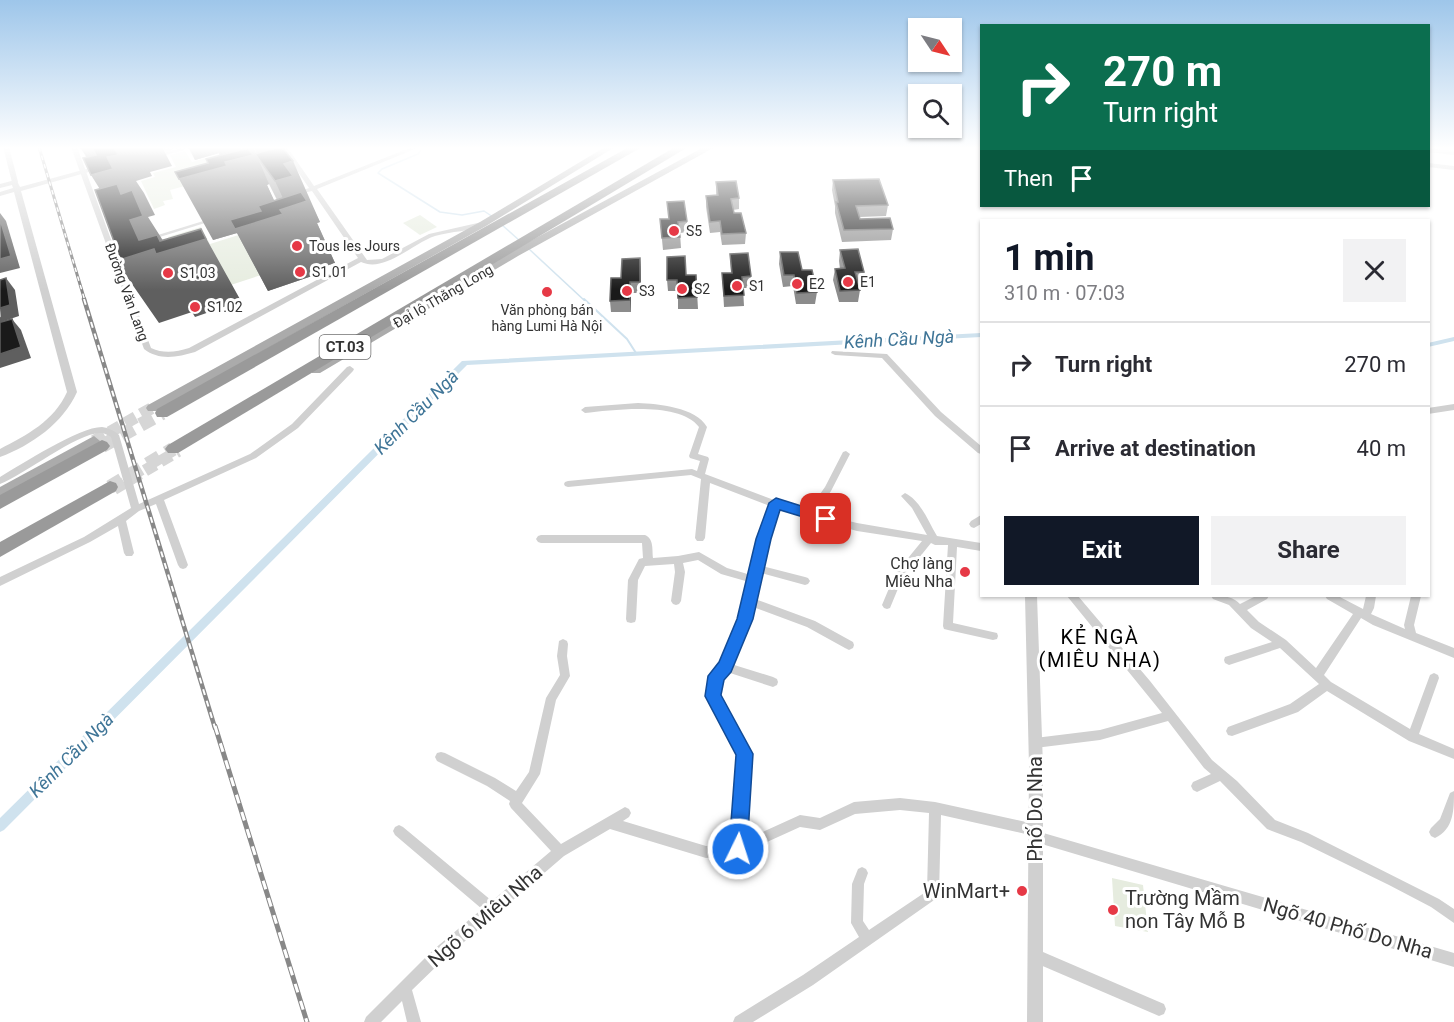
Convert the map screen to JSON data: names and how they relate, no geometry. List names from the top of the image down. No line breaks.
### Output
{"streets":{"highway":["CT.03"],"street":["Đường Văn Lang","Phố Do Nha","Ngõ 6 Miêu Nha","Ngõ 40 Phố Do Nha"]},"crossings":[["Phố Do Nha","Ngõ 40 Phố Do Nha"]],"districts":["KẺ NGÀ (MIÊU NHA)"],"water":["Kênh Cầu Ngà"],"places":["S5","Tous les Jours","S1.01","S1.03","E1","E2","S1","S2","S3","Văn phòng bán hàng Lumi Hà Nội","S1.02","Chợ làng Miêu Nha","WinMart+","Trường Mầm non Tây Mỗ B"],"north":"bottom right","page":{"turn":["270 m","Turn right"],"then":"Then","heading":["1 min","310 m · 07:03"],"list":[{"name":"Turn right","value":"270 m"},{"name":"Arrive at destination","value":"40 m"}],"buttons":["Exit","Share"]}}
